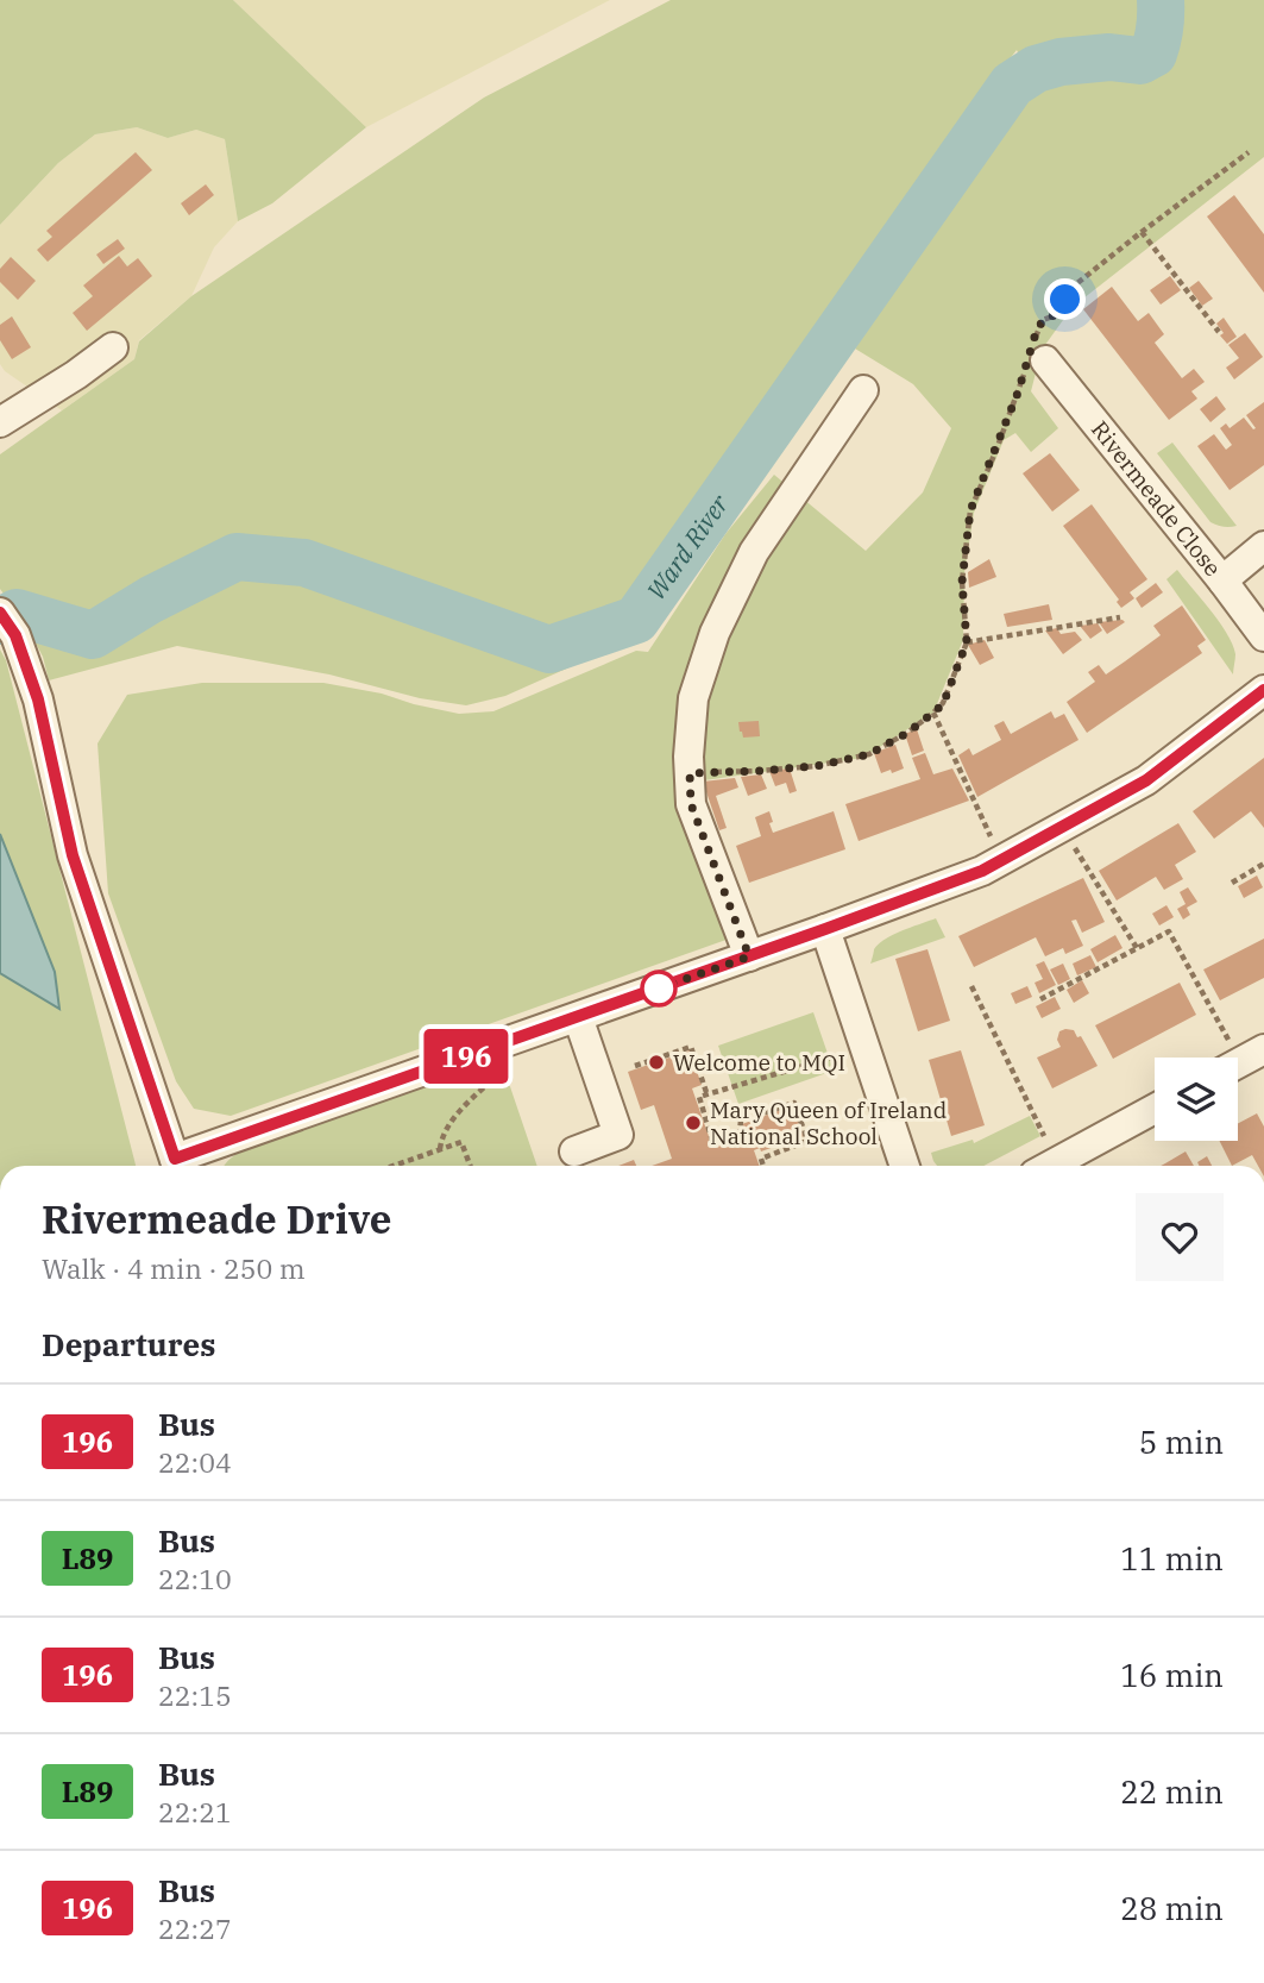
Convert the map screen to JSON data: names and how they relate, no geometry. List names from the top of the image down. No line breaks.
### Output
{"streets":{"street":["Rivermeade Close"]},"water":["Ward River"],"places":["Welcome to MQI","Mary Queen of Ireland National School"],"lines":["bus line 196"],"page":{"on_map":"196","heading":[["Rivermeade Drive","Walk · 4 min · 250 m"],"Departures"],"list":[{"mark":"196","name":"Bus","note":"22:04","value":"5 min"},{"mark":"L89","name":"Bus","note":"22:10","value":"11 min"},{"mark":"196","name":"Bus","note":"22:15","value":"16 min"},{"mark":"L89","name":"Bus","note":"22:21","value":"22 min"},{"mark":"196","name":"Bus","note":"22:27","value":"28 min"}]}}
